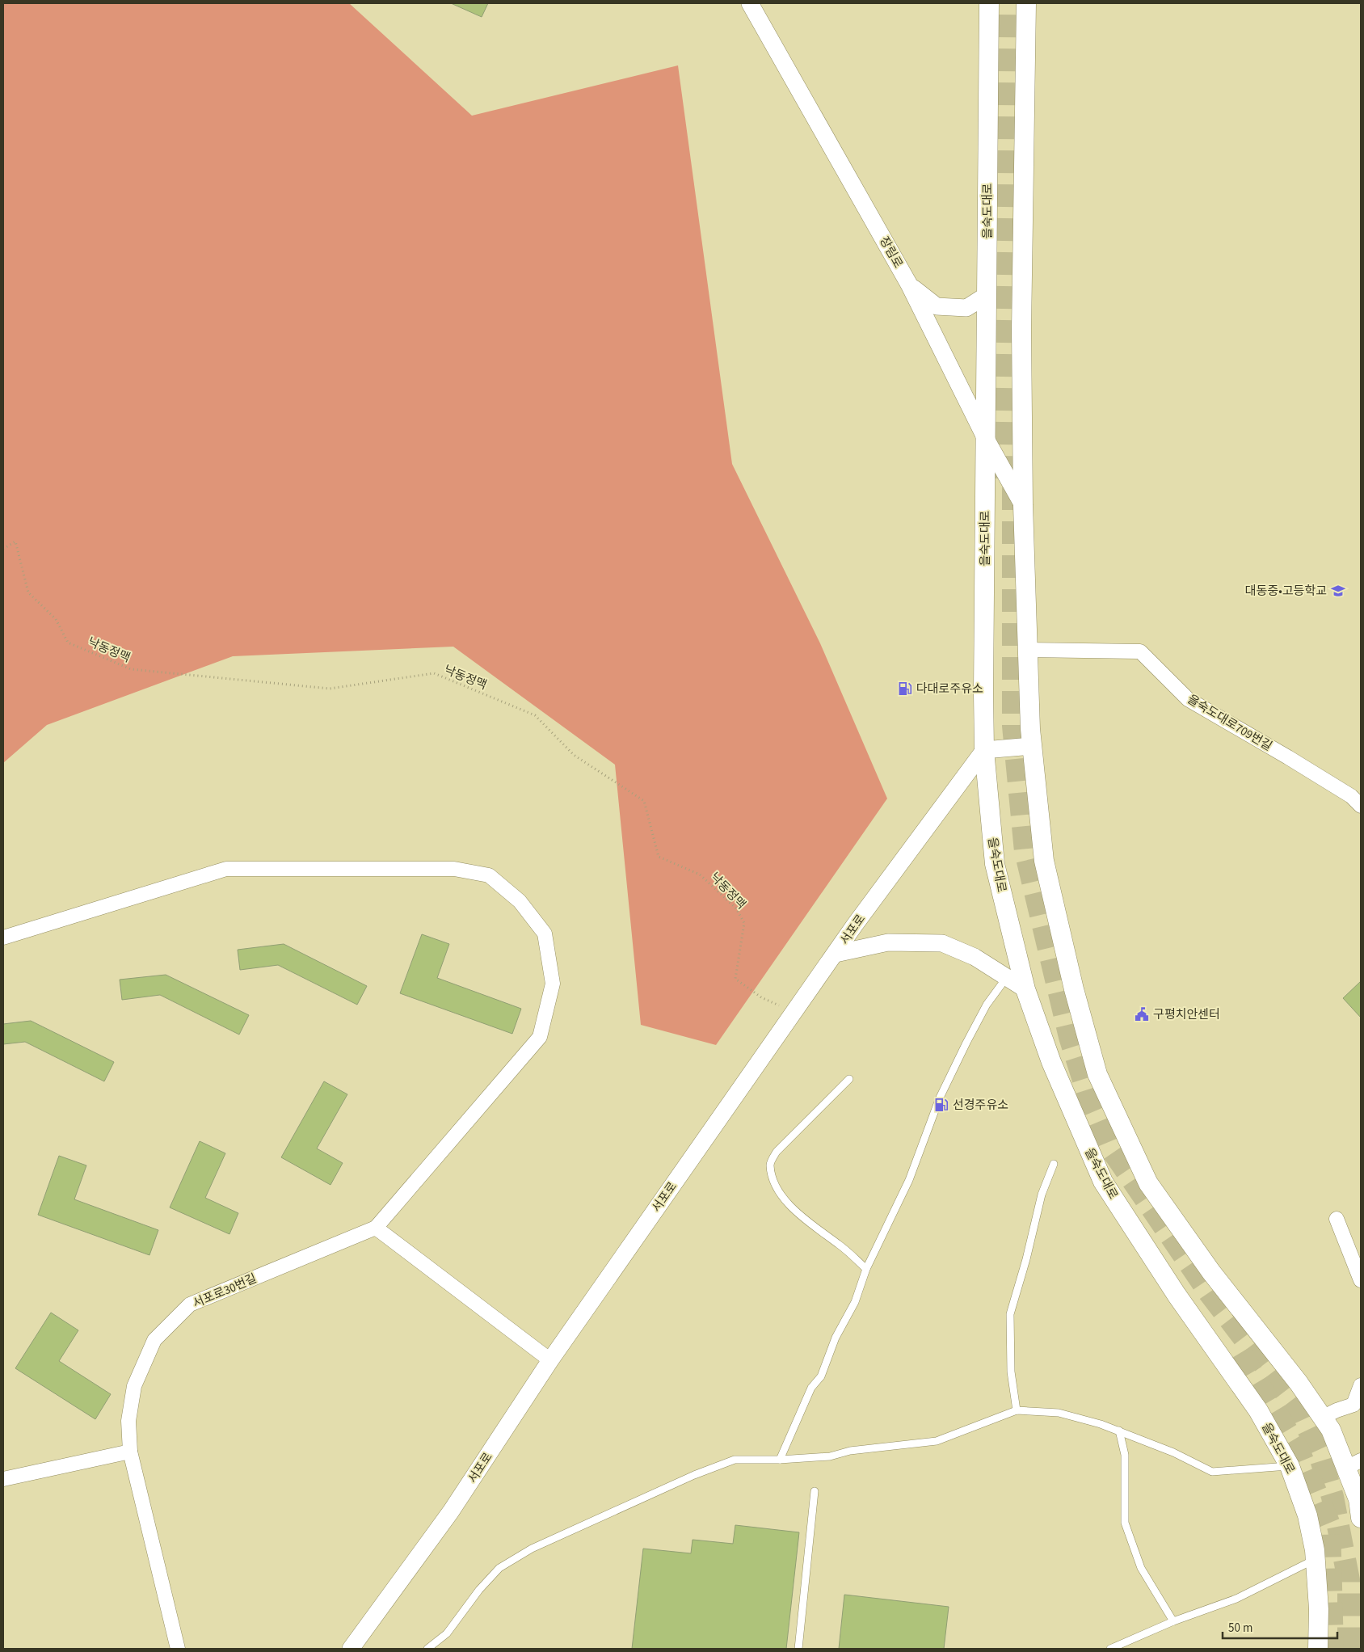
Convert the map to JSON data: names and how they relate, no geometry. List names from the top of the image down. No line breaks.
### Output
{"streets":{"main road":["을숙도대로"],"street":["장림로","을숙도대로709번길","서포로","서포로30번길"],"path":["낙동정맥"]},"crossings":[["을숙도대로","장림로"],["을숙도대로","서포로"],["낙동정맥","서포로"]],"places":{"school or university":["대동중•고등학교"],"fuel station":["다대로주유소","선경주유소"],"public building":["구평치안센터"]},"scale_bar":"50 m"}
